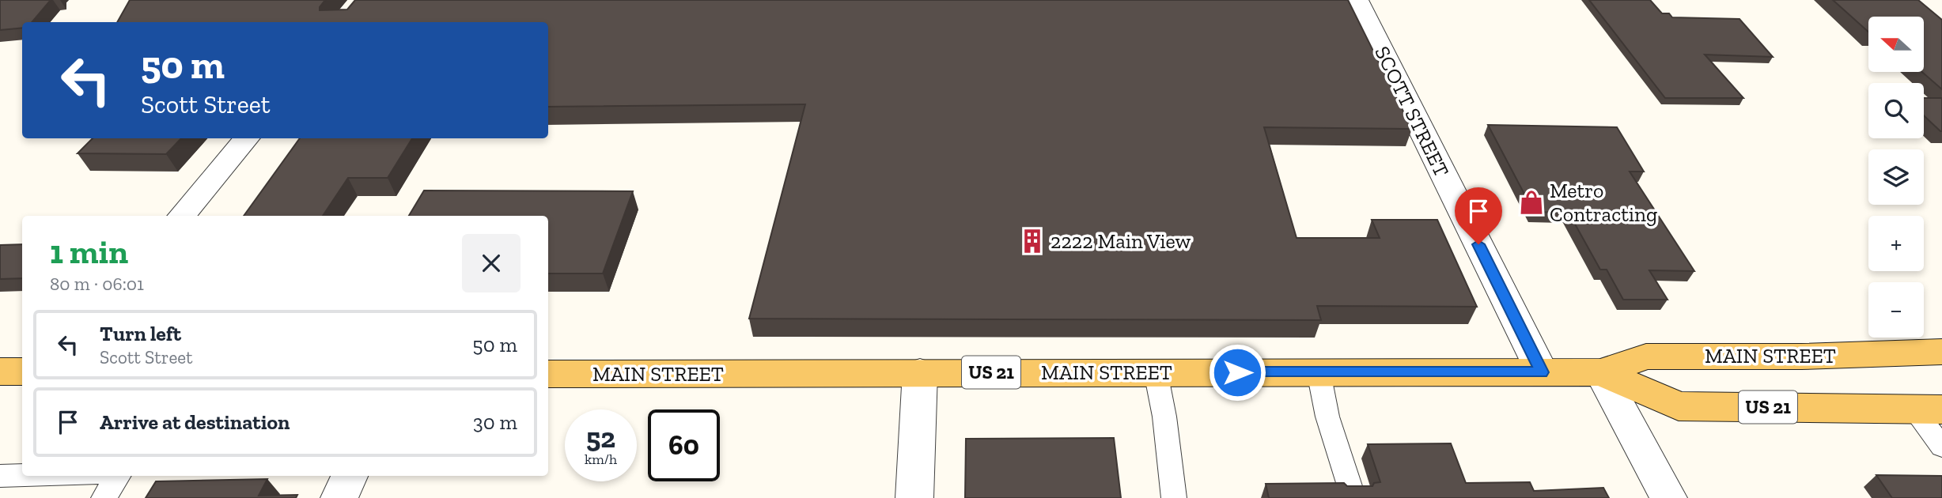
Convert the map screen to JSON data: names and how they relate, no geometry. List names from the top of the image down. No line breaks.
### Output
{"streets":{"main road":["MAIN STREET","US 21"],"street":["SCOTT STREET"]},"crossings":[["SCOTT STREET","MAIN STREET"]],"places":{"shop":["Metro Contracting"],"building":["2222 Main View"]},"north":"left","page":{"map_buttons":["+","−"],"turn":["50 m","Scott Street"],"heading":["1 min","80 m · 06:01"],"list":[{"name":"Turn left","note":"Scott Street","value":"50 m"},{"name":"Arrive at destination","value":"30 m"}],"speed":"52 km/h","limit":"60"}}
